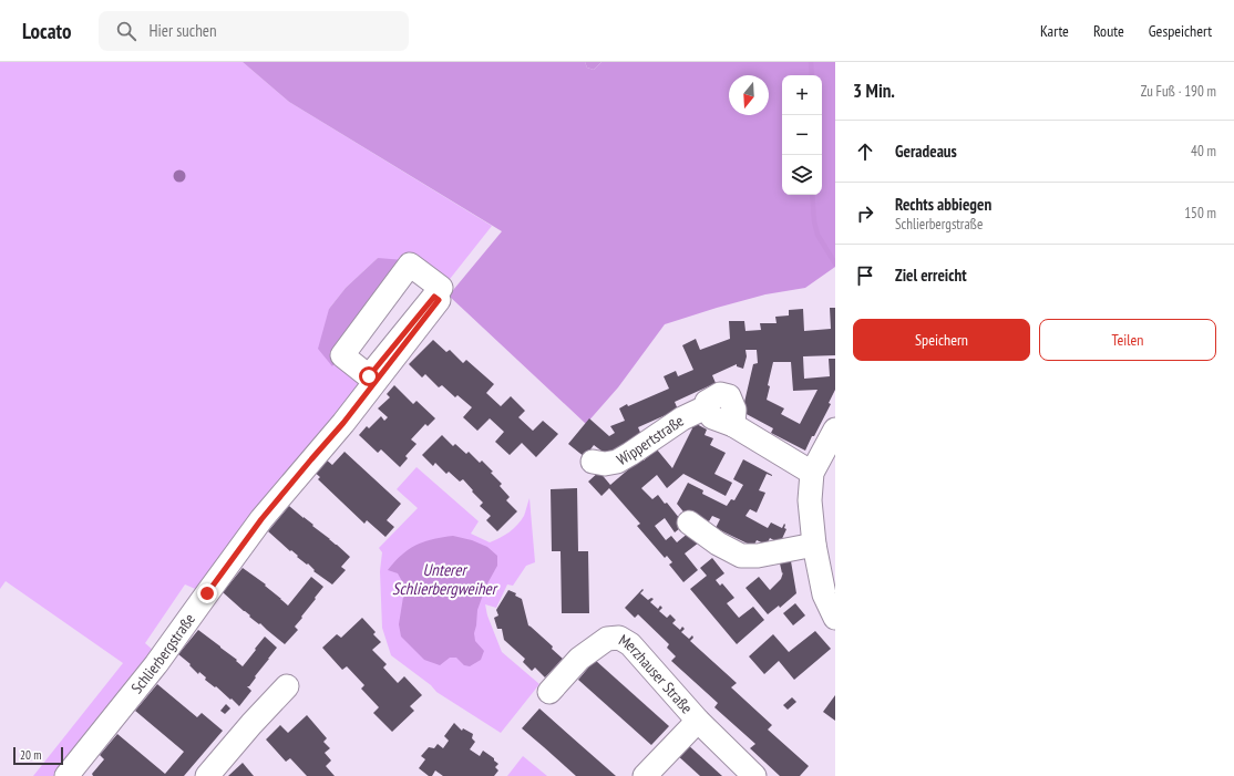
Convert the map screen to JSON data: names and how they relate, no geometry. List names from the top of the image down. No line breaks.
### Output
{"streets":{"street":["Wippertstraße","Schlierbergstraße","Merzhauser Straße"]},"water":["Unterer Schlierbergweiher"],"scale_bar":"20 m","north":"bottom","page":{"header":"Locato","search":"Hier suchen","nav":["Karte","Route","Gespeichert"],"heading":["3 Min.","Zu Fuß · 190 m"],"map_buttons":["+","−"],"list":[["Geradeaus","40 m"],["Rechts abbiegen","Schlierbergstraße","150 m"],"Ziel erreicht"],"buttons":["Speichern","Teilen"],"scale":"20 m"}}
